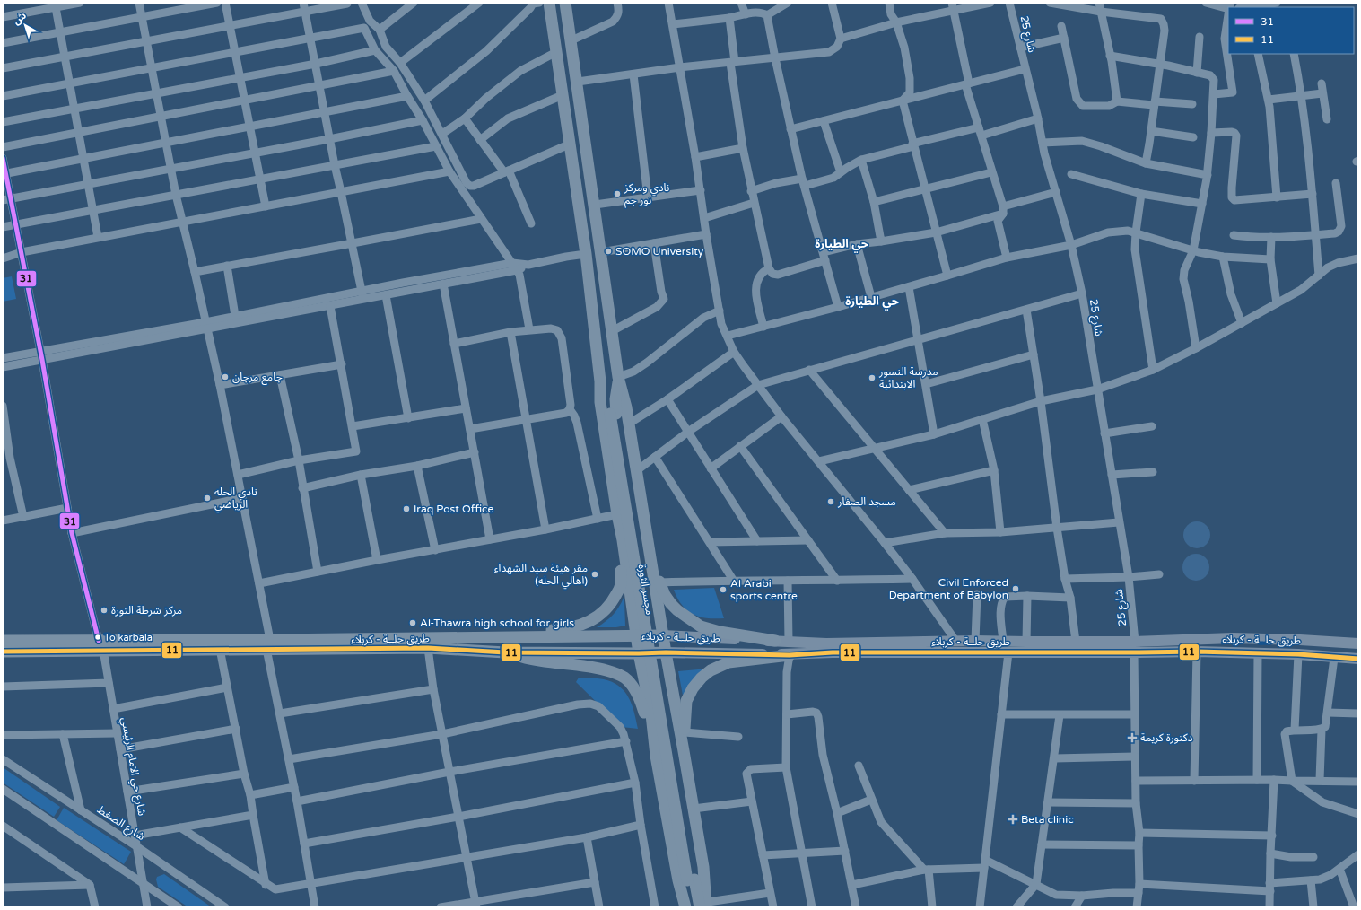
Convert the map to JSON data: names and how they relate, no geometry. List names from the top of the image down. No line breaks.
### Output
{"streets":{"highway":["مجسر الثورة","طريق حلــة - كربلاء"],"street":["شارع 25","شارع حي الامام الرئيسي","شارع الضغط"]},"crossings":[["شارع 25","طريق حلــة - كربلاء"],["طريق حلــة - كربلاء","شارع حي الامام الرئيسي"],["شارع حي الامام الرئيسي","شارع الضغط"]],"districts":["حي الطيارة","حي الطيارة"],"places":{"other":["نادي ومركز نور جم","SOMO University","جامع مرجان","مدرسة النسور الابتدائية","نادي الحله الرياضي","مسجد الصفار","Iraq Post Office","مقر هيئة سيد الشهداء (اهالي الحله)","Civil Enforced Department of Babylon","Al Arabi sports centre","مركز شرطة الثورة","Al-Thawra high school for girls","To karbala"],"health":["دكتورة كريمة","Beta clinic"]},"lines":["transit line 31","transit line 11"],"legend":["31","11"],"north":"top left"}
